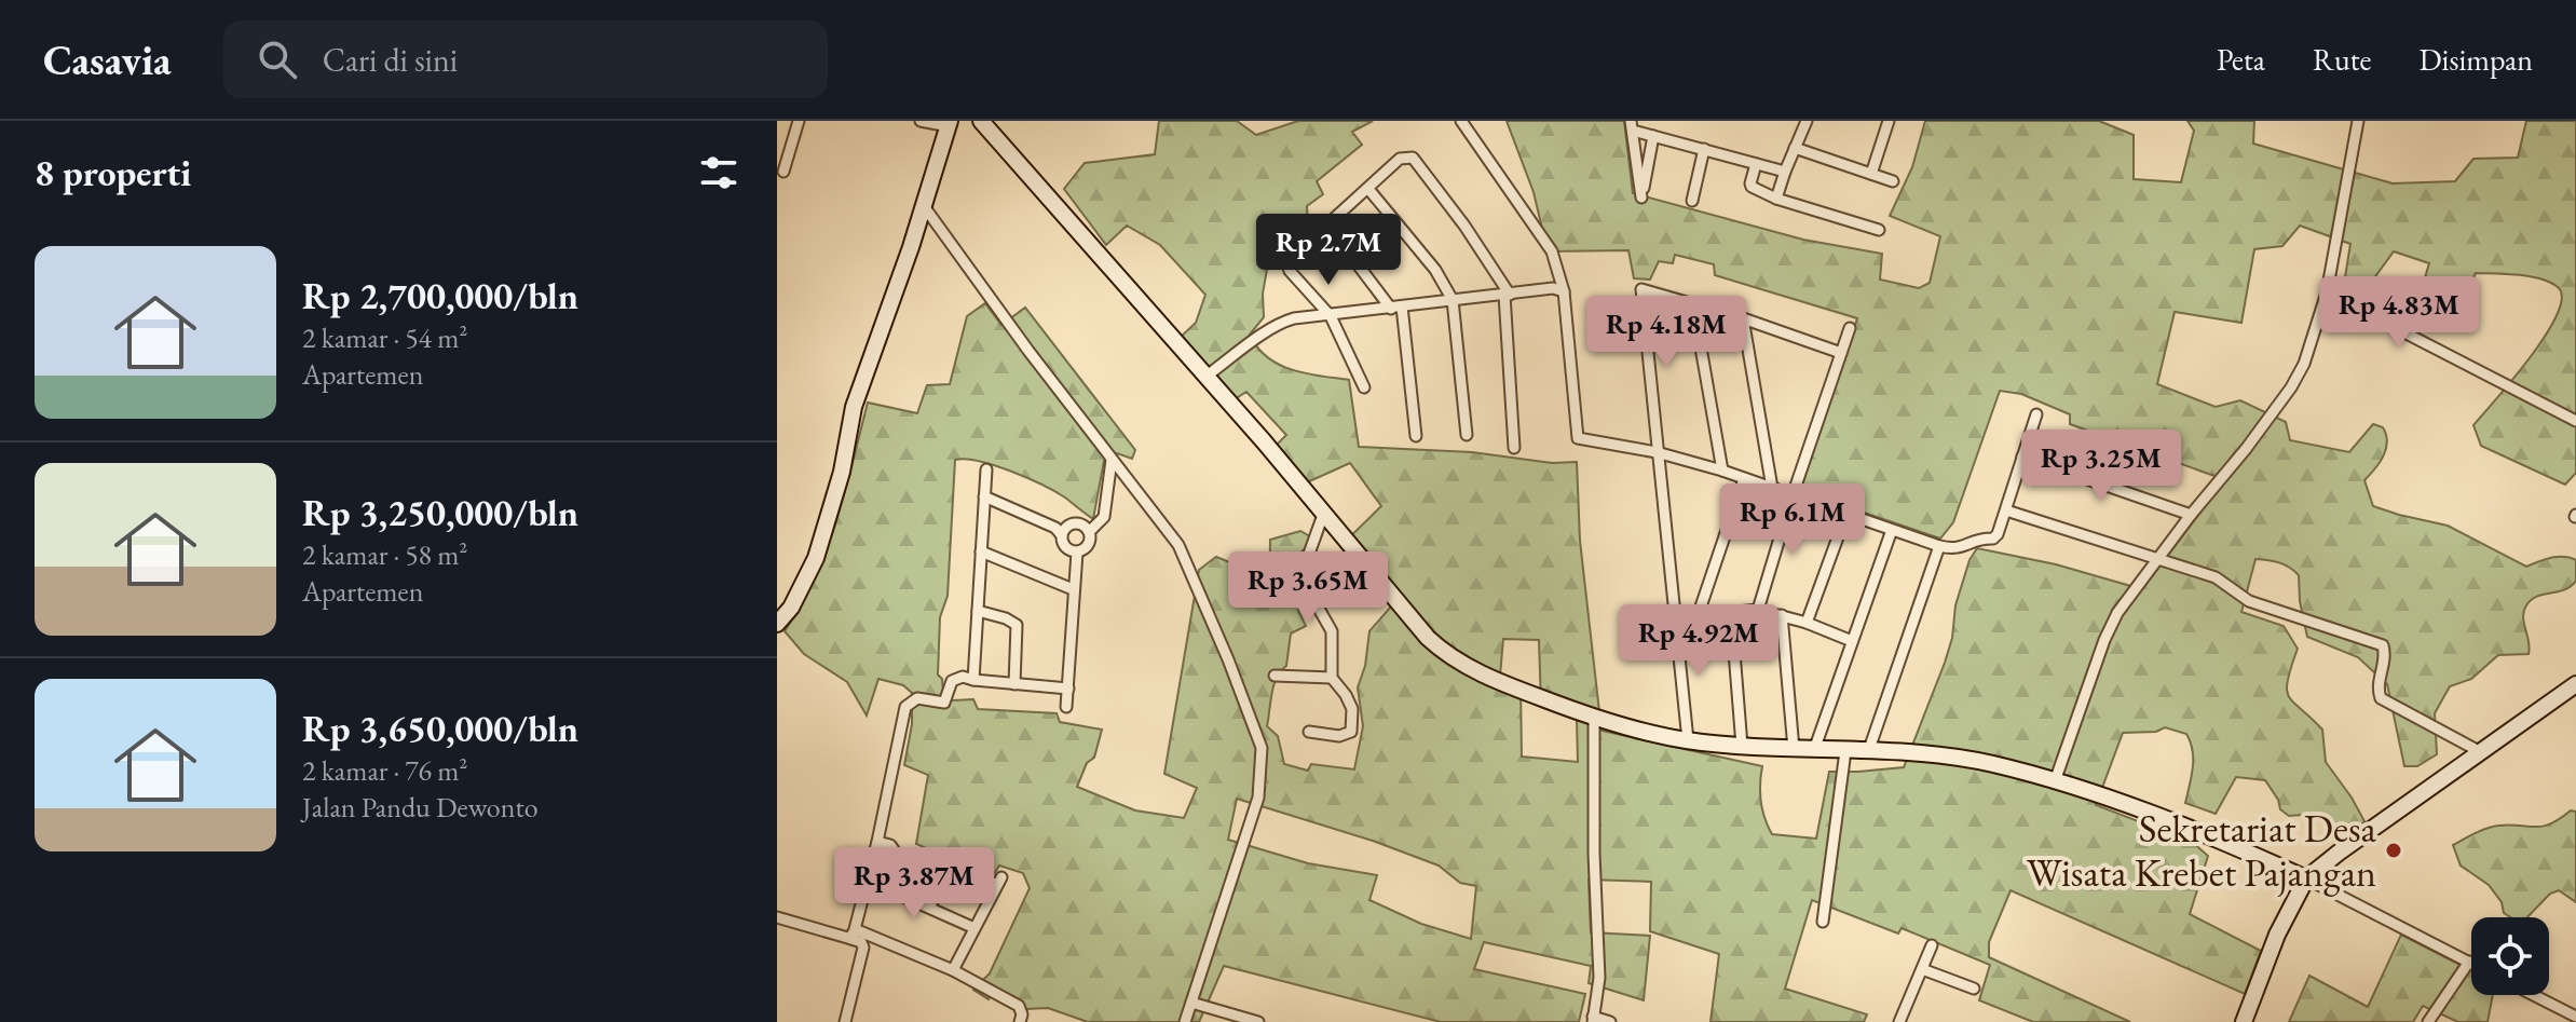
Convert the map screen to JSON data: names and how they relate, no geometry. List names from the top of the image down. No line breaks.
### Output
{"places":["Sekretariat Desa Wisata Krebet Pajangan"],"page":{"header":"Casavia","search":"Cari di sini","nav":["Peta","Rute","Disimpan"],"heading":"8 properti","price":["Rp 2.7M","Rp 4.83M","Rp 4.18M","Rp 3.25M","Rp 6.1M","Rp 3.65M","Rp 4.92M","Rp 3.87M"],"list":[{"name":"Rp 2,700,000/bln","note":"2 kamar · 54 m² · Apartemen"},{"name":"Rp 3,250,000/bln","note":"2 kamar · 58 m² · Apartemen"},{"name":"Rp 3,650,000/bln","note":"2 kamar · 76 m² · Jalan Pandu Dewonto"}]}}
